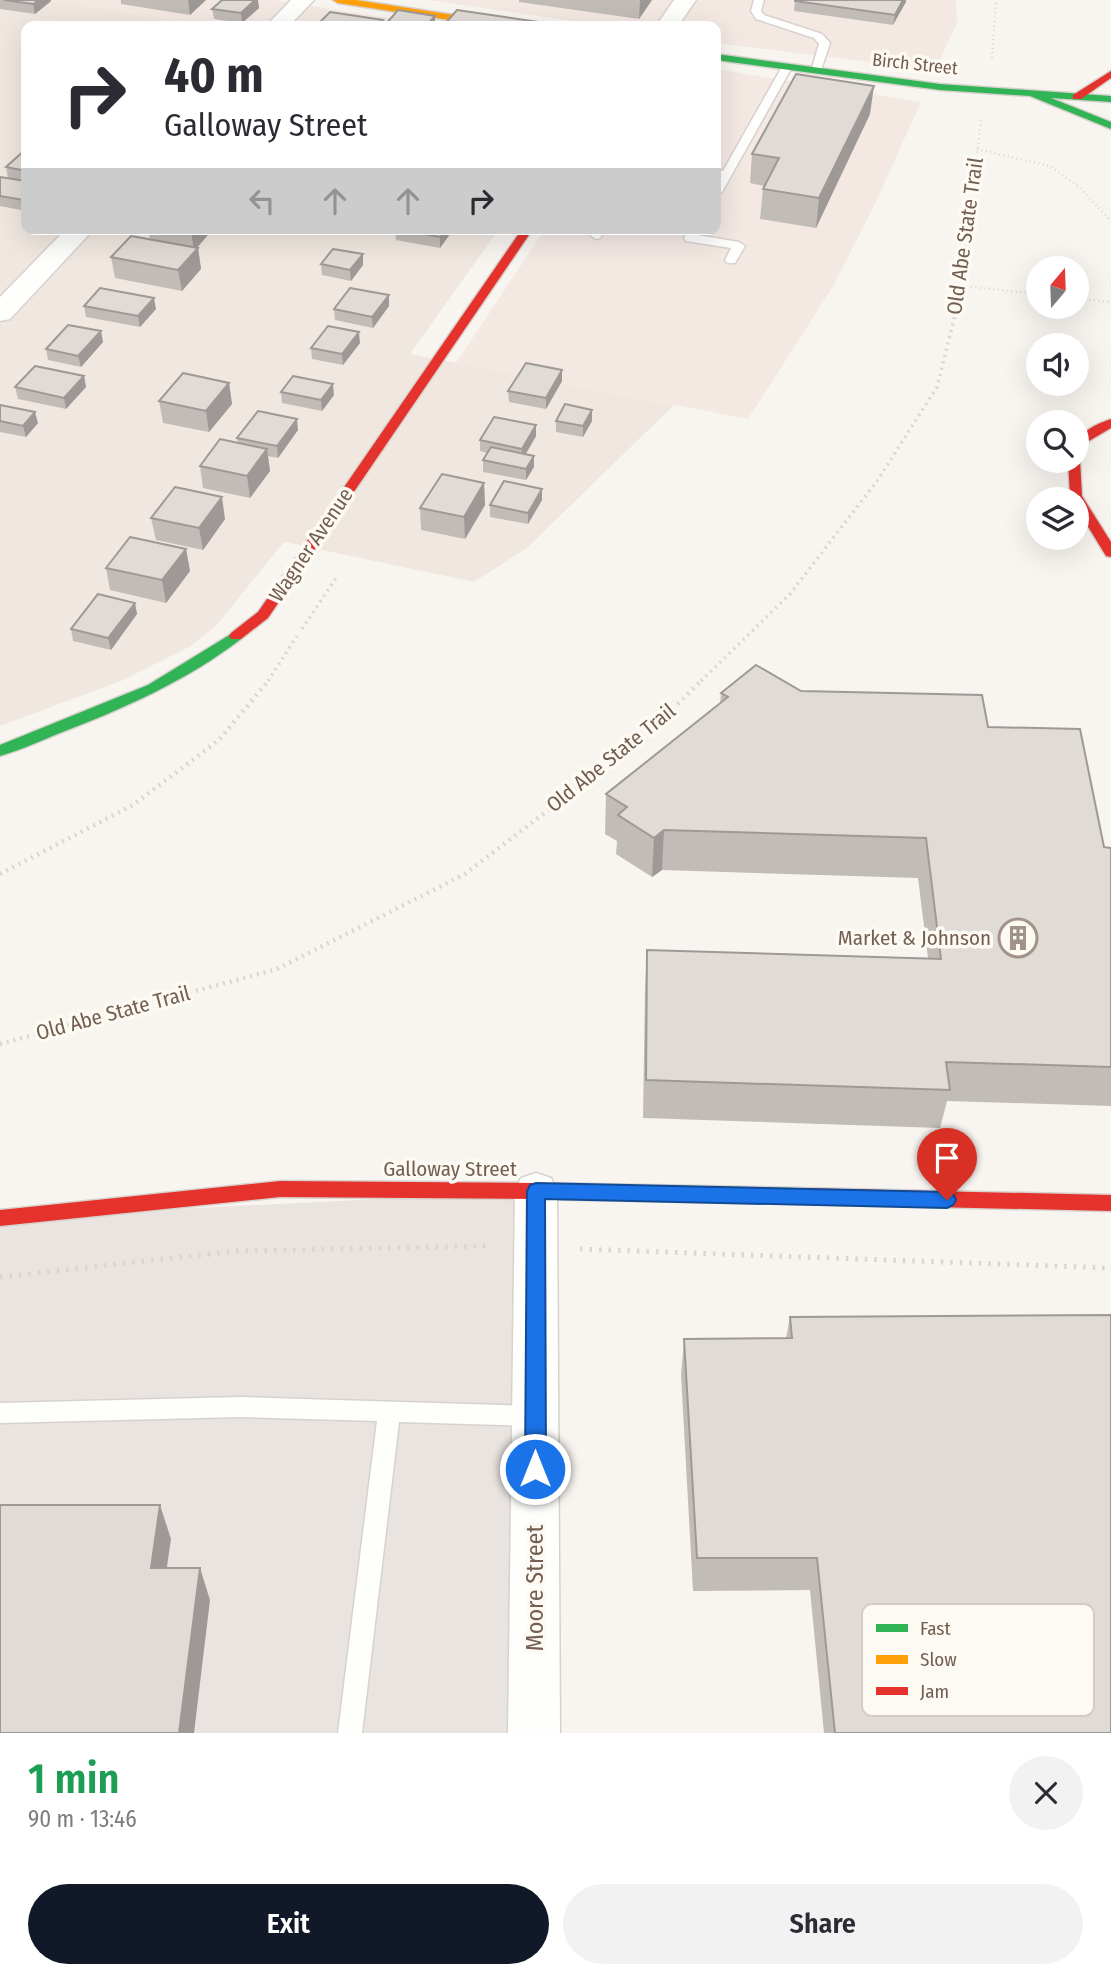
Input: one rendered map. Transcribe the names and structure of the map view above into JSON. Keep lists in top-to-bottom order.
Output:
{
  "streets": {
    "street": [
      "Birch Street",
      "Wagner Avenue",
      "Galloway Street",
      "Moore Street"
    ],
    "path": ["Old Abe State Trail"]
  },
  "crossings": [
    ["Galloway Street", "Moore Street"]
  ],
  "places": {
    "building": ["Market & Johnson"]
  },
  "legend": ["Fast", "Slow", "Jam"],
  "north": "top",
  "page": {
    "turn": ["40 m", "Galloway Street"],
    "heading": ["1 min", "90 m · 13:46"],
    "buttons": ["Exit", "Share"]
  }
}
